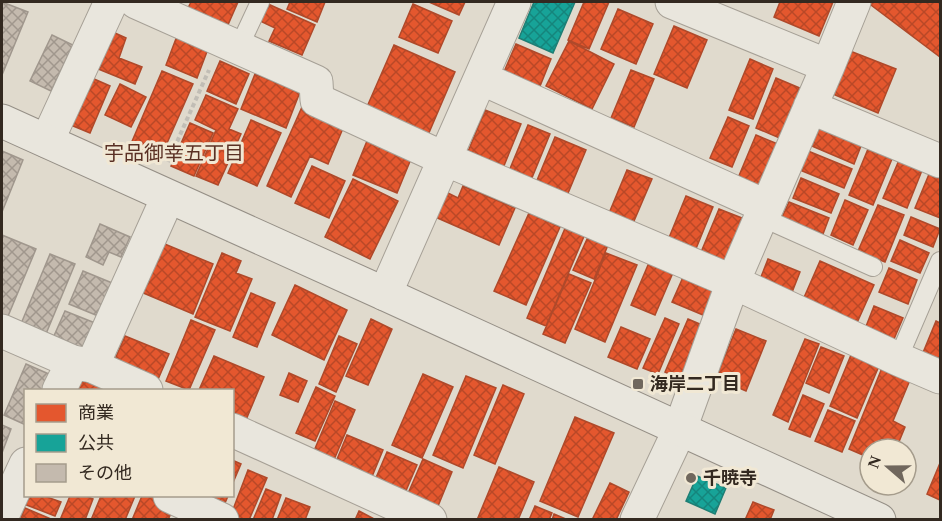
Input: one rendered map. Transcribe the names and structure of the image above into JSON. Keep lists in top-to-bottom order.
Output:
{
  "districts": ["宇品御幸五丁目"],
  "places": {
    "transit": ["海岸二丁目"],
    "other": ["千暁寺"]
  },
  "legend": ["商業", "公共", "その他"],
  "north": "left"
}
